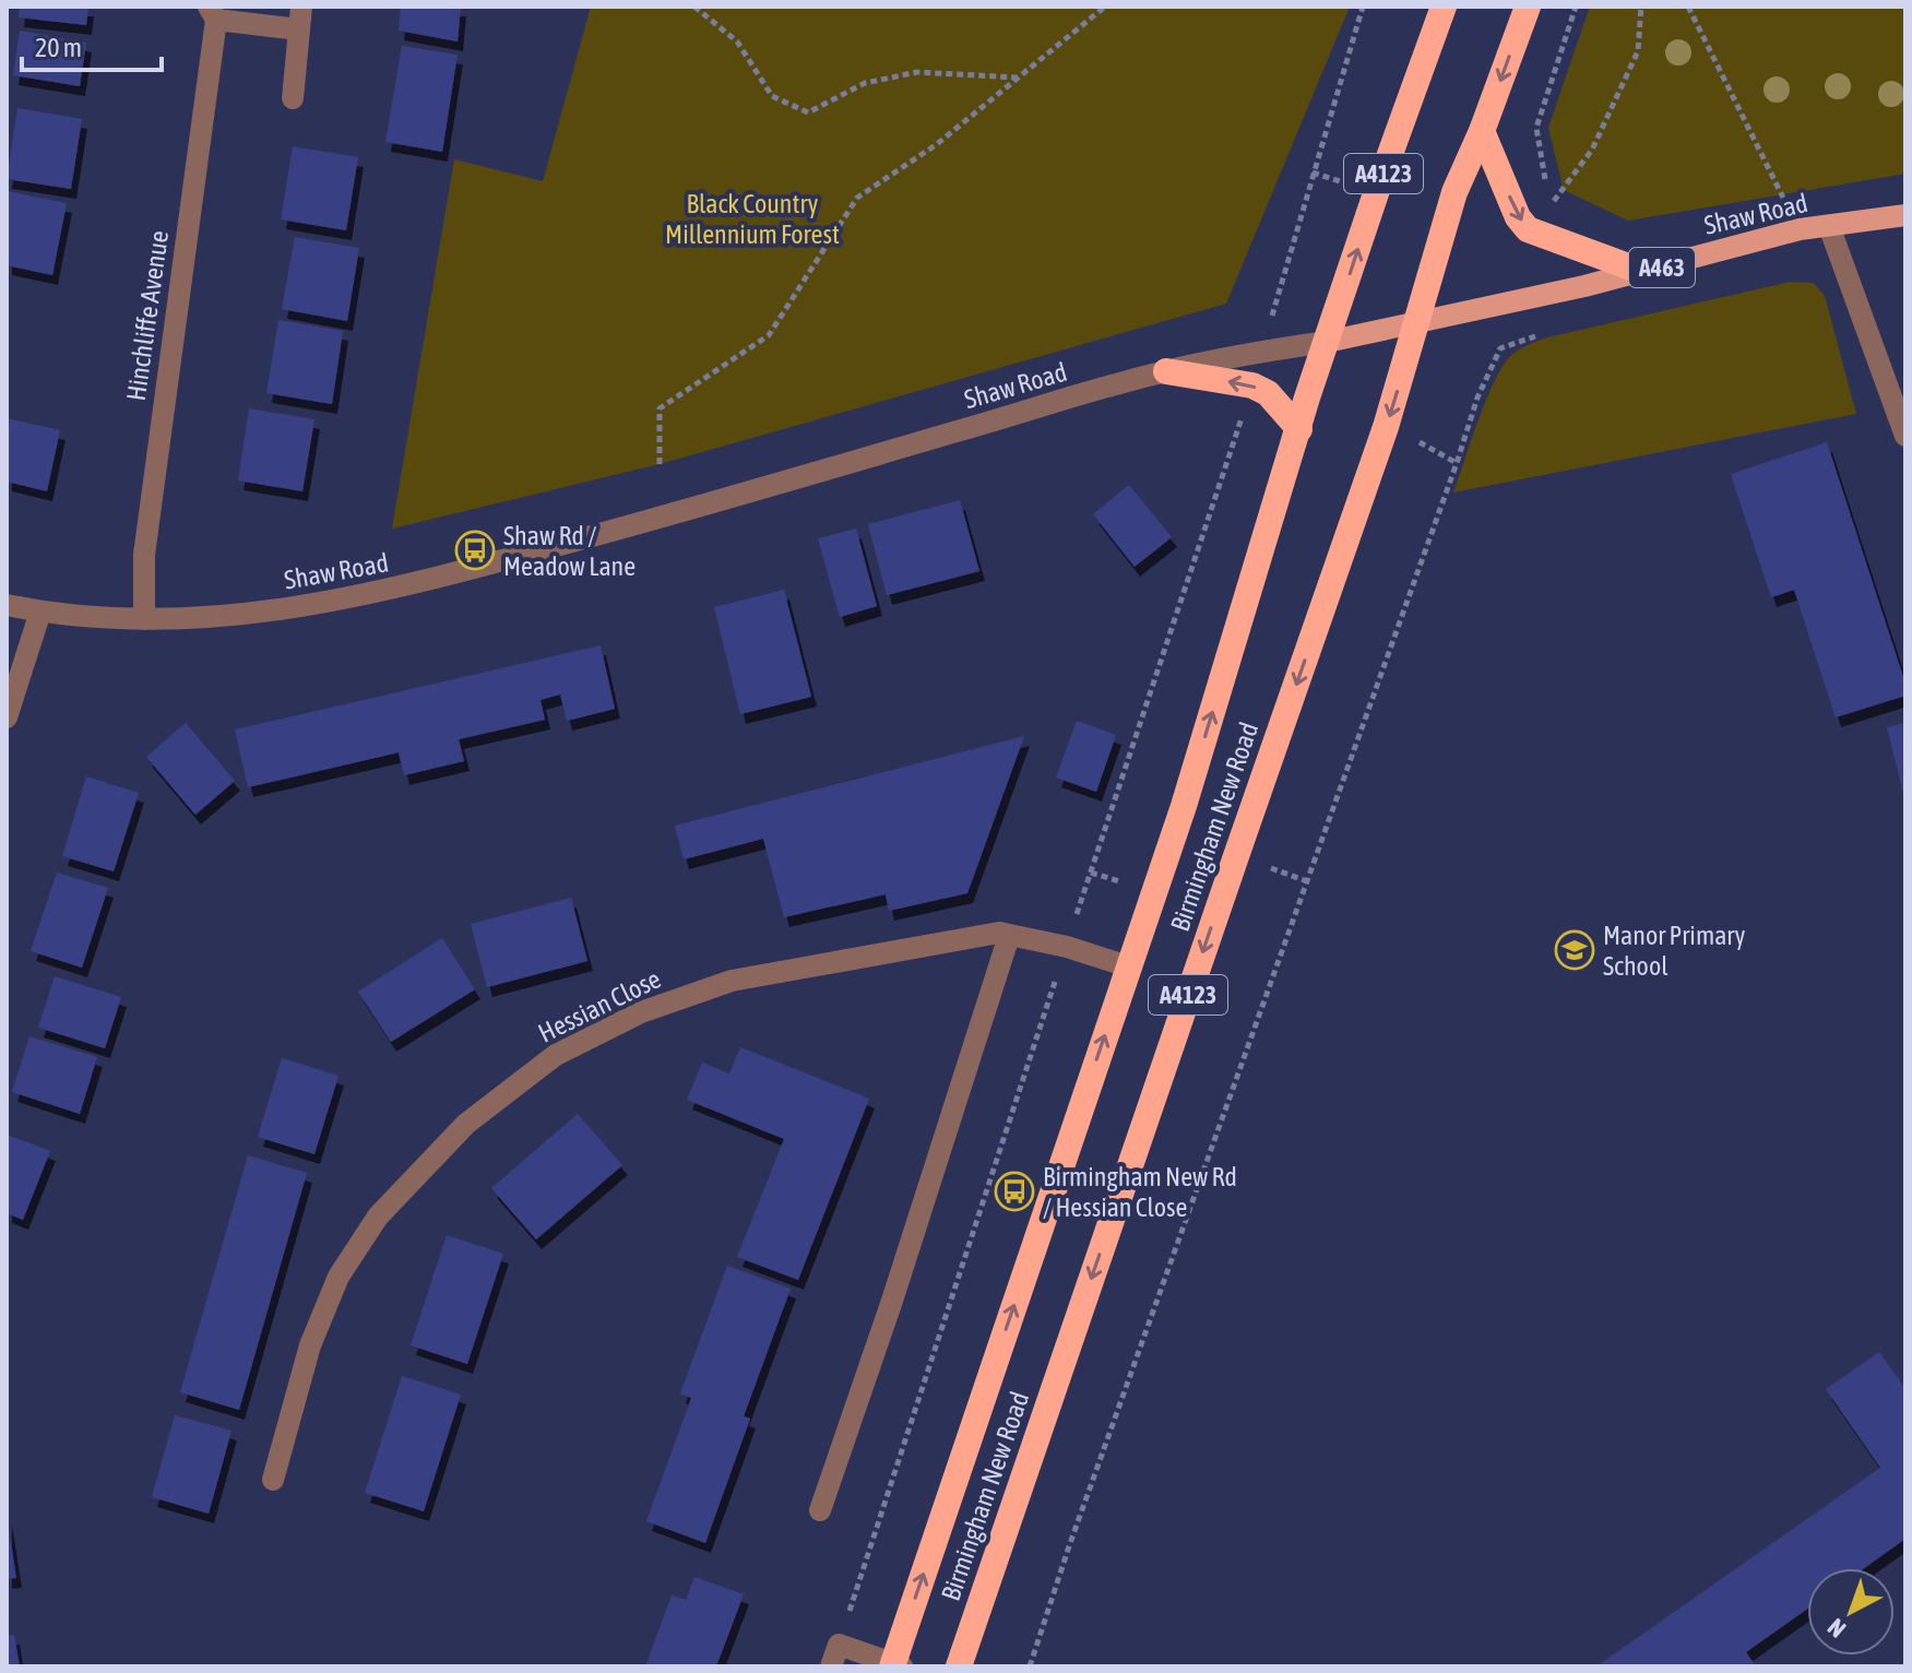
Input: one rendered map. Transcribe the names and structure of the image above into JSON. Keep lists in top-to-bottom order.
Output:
{
  "streets": {
    "highway": ["A4123", "Birmingham New Road"],
    "main road": ["Shaw Road", "A463"],
    "street": ["Hinchliffe Avenue", "Hessian Close"]
  },
  "crossings": [
    ["Shaw Road", "Hinchliffe Avenue"],
    ["Shaw Road", "Birmingham New Road"],
    ["Birmingham New Road", "Hessian Close"]
  ],
  "parks": ["Black Country Millennium Forest"],
  "places": {
    "bus stop": ["Shaw Rd / Meadow Lane", "Birmingham New Rd / Hessian Close"],
    "school or university": ["Manor Primary School"]
  },
  "scale_bar": "20 m",
  "north": "bottom left"
}
